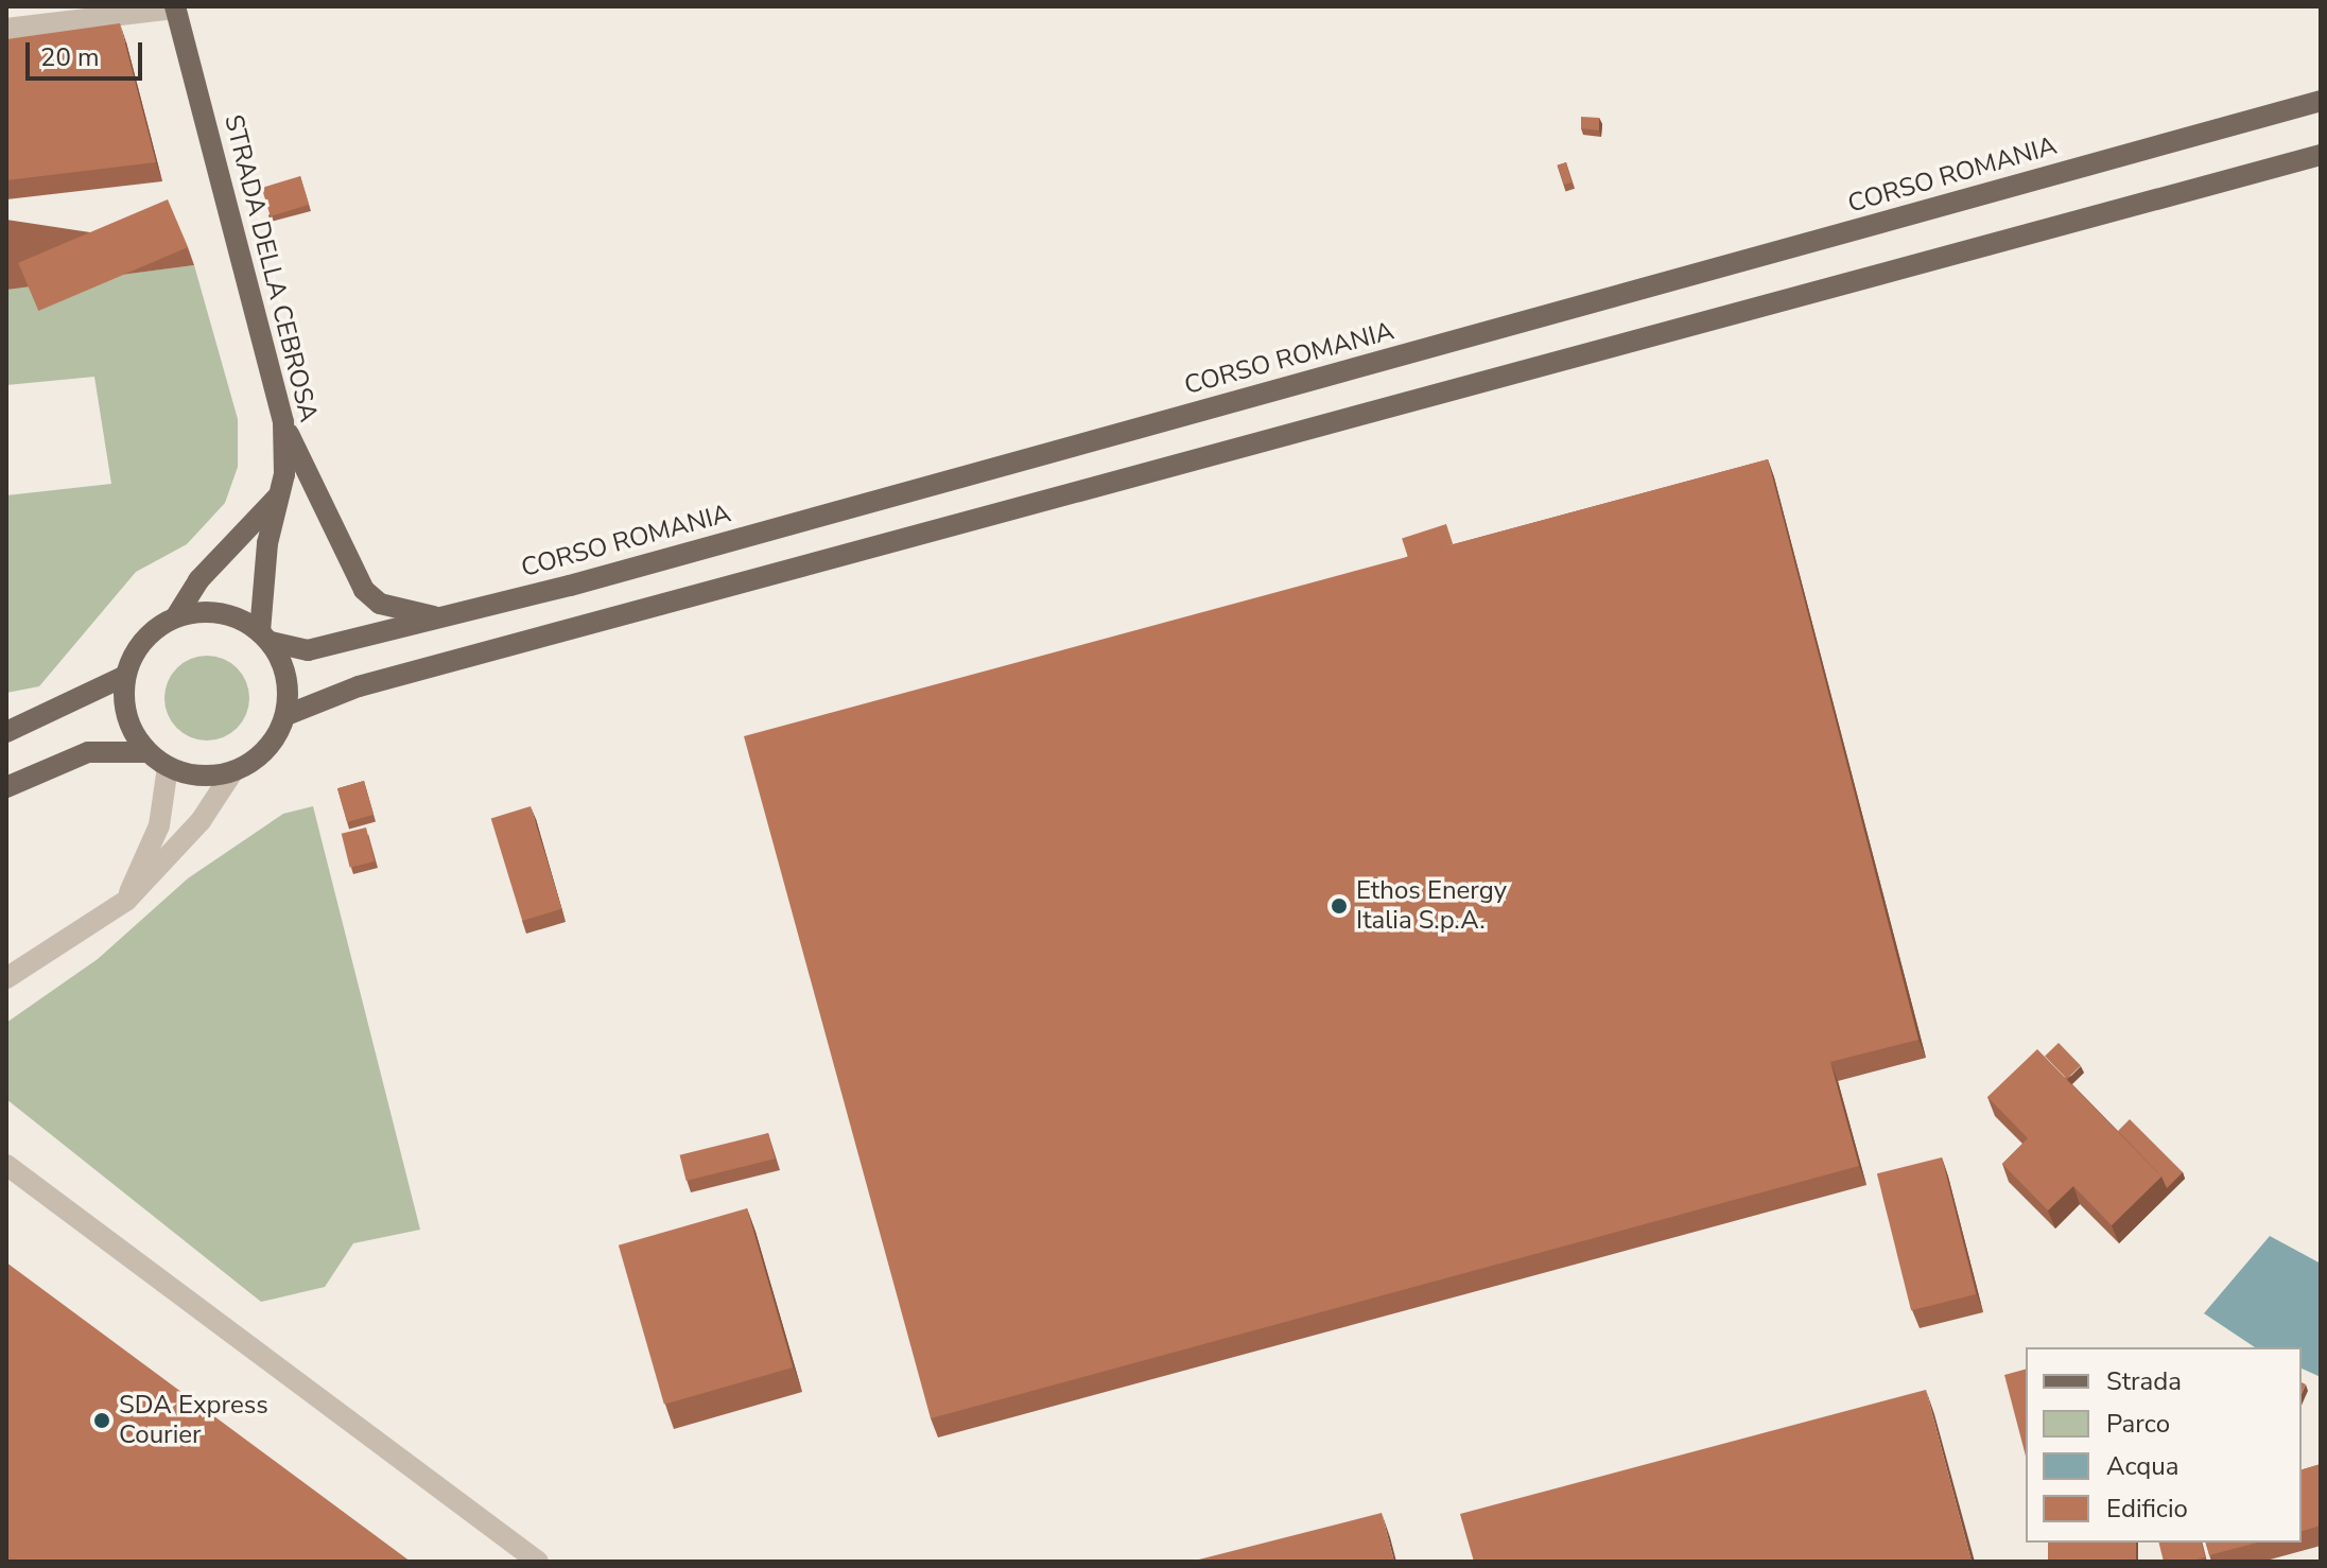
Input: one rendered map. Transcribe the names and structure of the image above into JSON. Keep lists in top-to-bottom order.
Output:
{
  "streets": {
    "main road": ["CORSO ROMANIA", "STRADA DELLA CEBROSA"]
  },
  "crossings": [
    ["CORSO ROMANIA", "STRADA DELLA CEBROSA"]
  ],
  "places": ["Ethos Energy Italia S.p.A.", "SDA Express Courier"],
  "legend": [
    "Strada",
    "Parco",
    "Acqua",
    "Edificio"
  ],
  "scale_bar": "20 m"
}
